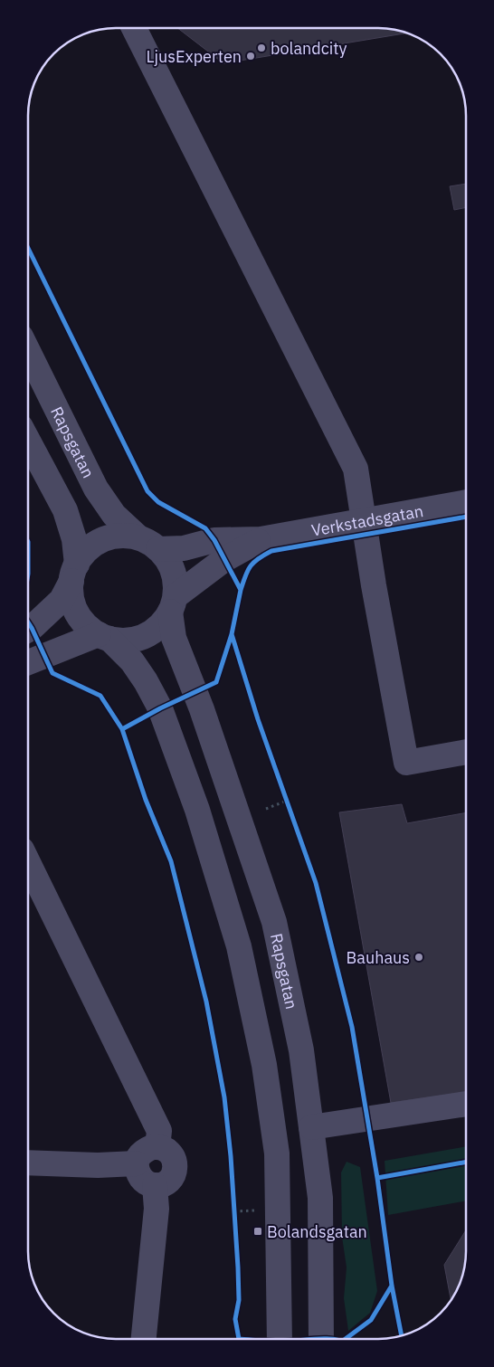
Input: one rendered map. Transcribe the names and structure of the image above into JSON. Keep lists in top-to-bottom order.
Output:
{
  "streets": {
    "street": ["Rapsgatan", "Verkstadsgatan"]
  },
  "crossings": [
    ["Rapsgatan", "Verkstadsgatan"]
  ],
  "places": {
    "other": ["bolandcity", "LjusExperten", "Bauhaus"],
    "transit": ["Bolandsgatan"]
  }
}
